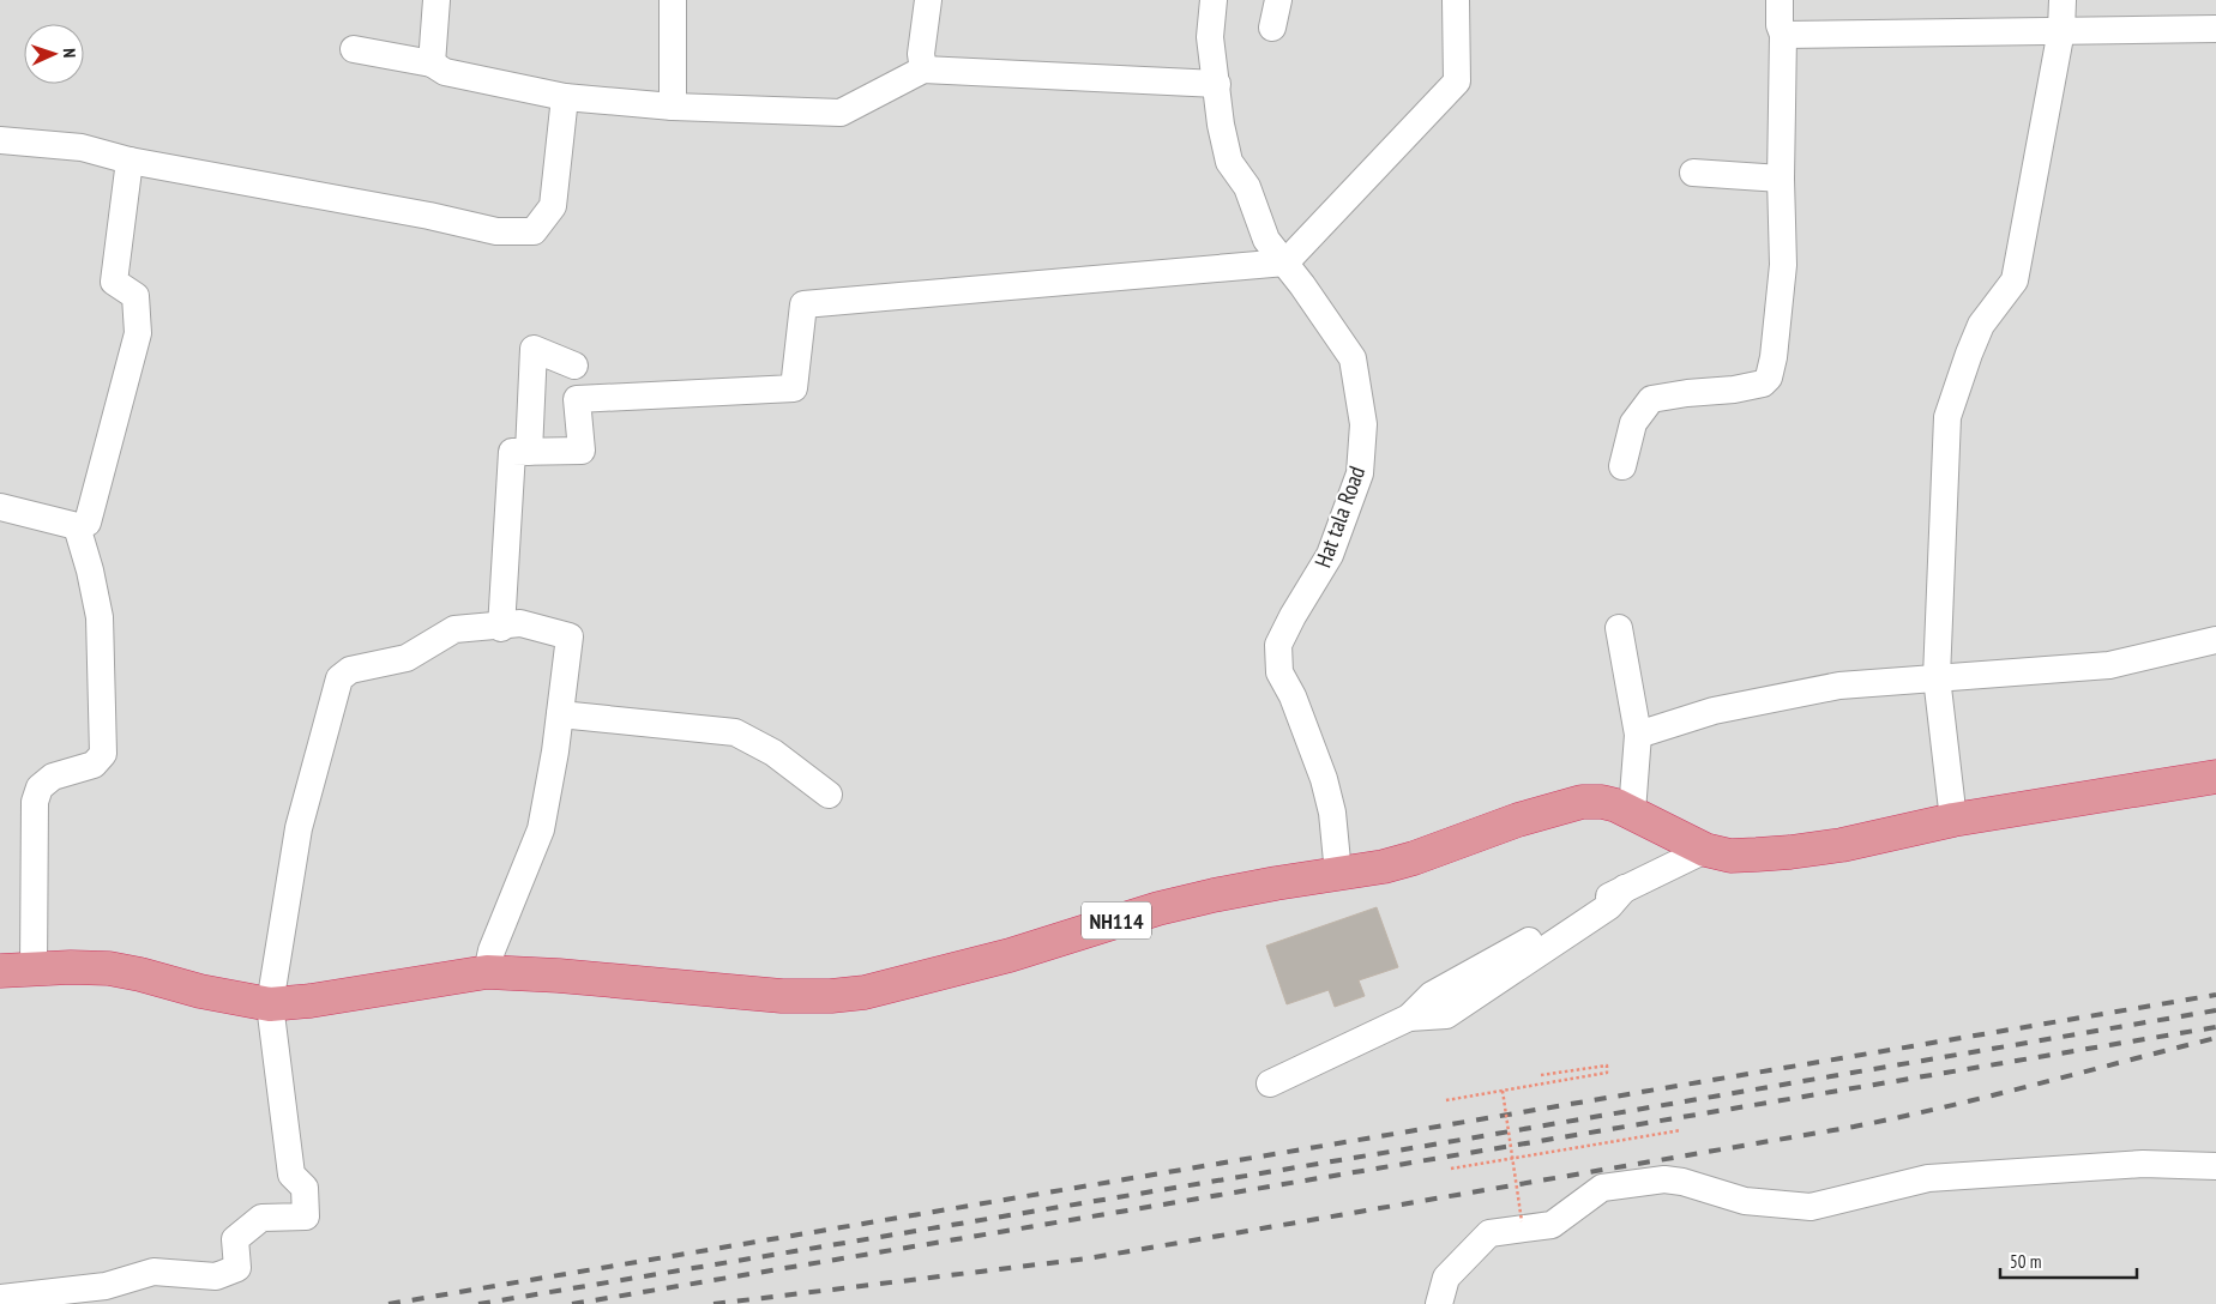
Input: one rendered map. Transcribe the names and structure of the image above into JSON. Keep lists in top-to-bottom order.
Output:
{
  "streets": {
    "highway": ["NH114"],
    "street": ["Hat tala Road"]
  },
  "crossings": [
    ["Hat tala Road", "NH114"]
  ],
  "scale_bar": "50 m",
  "north": "right"
}
